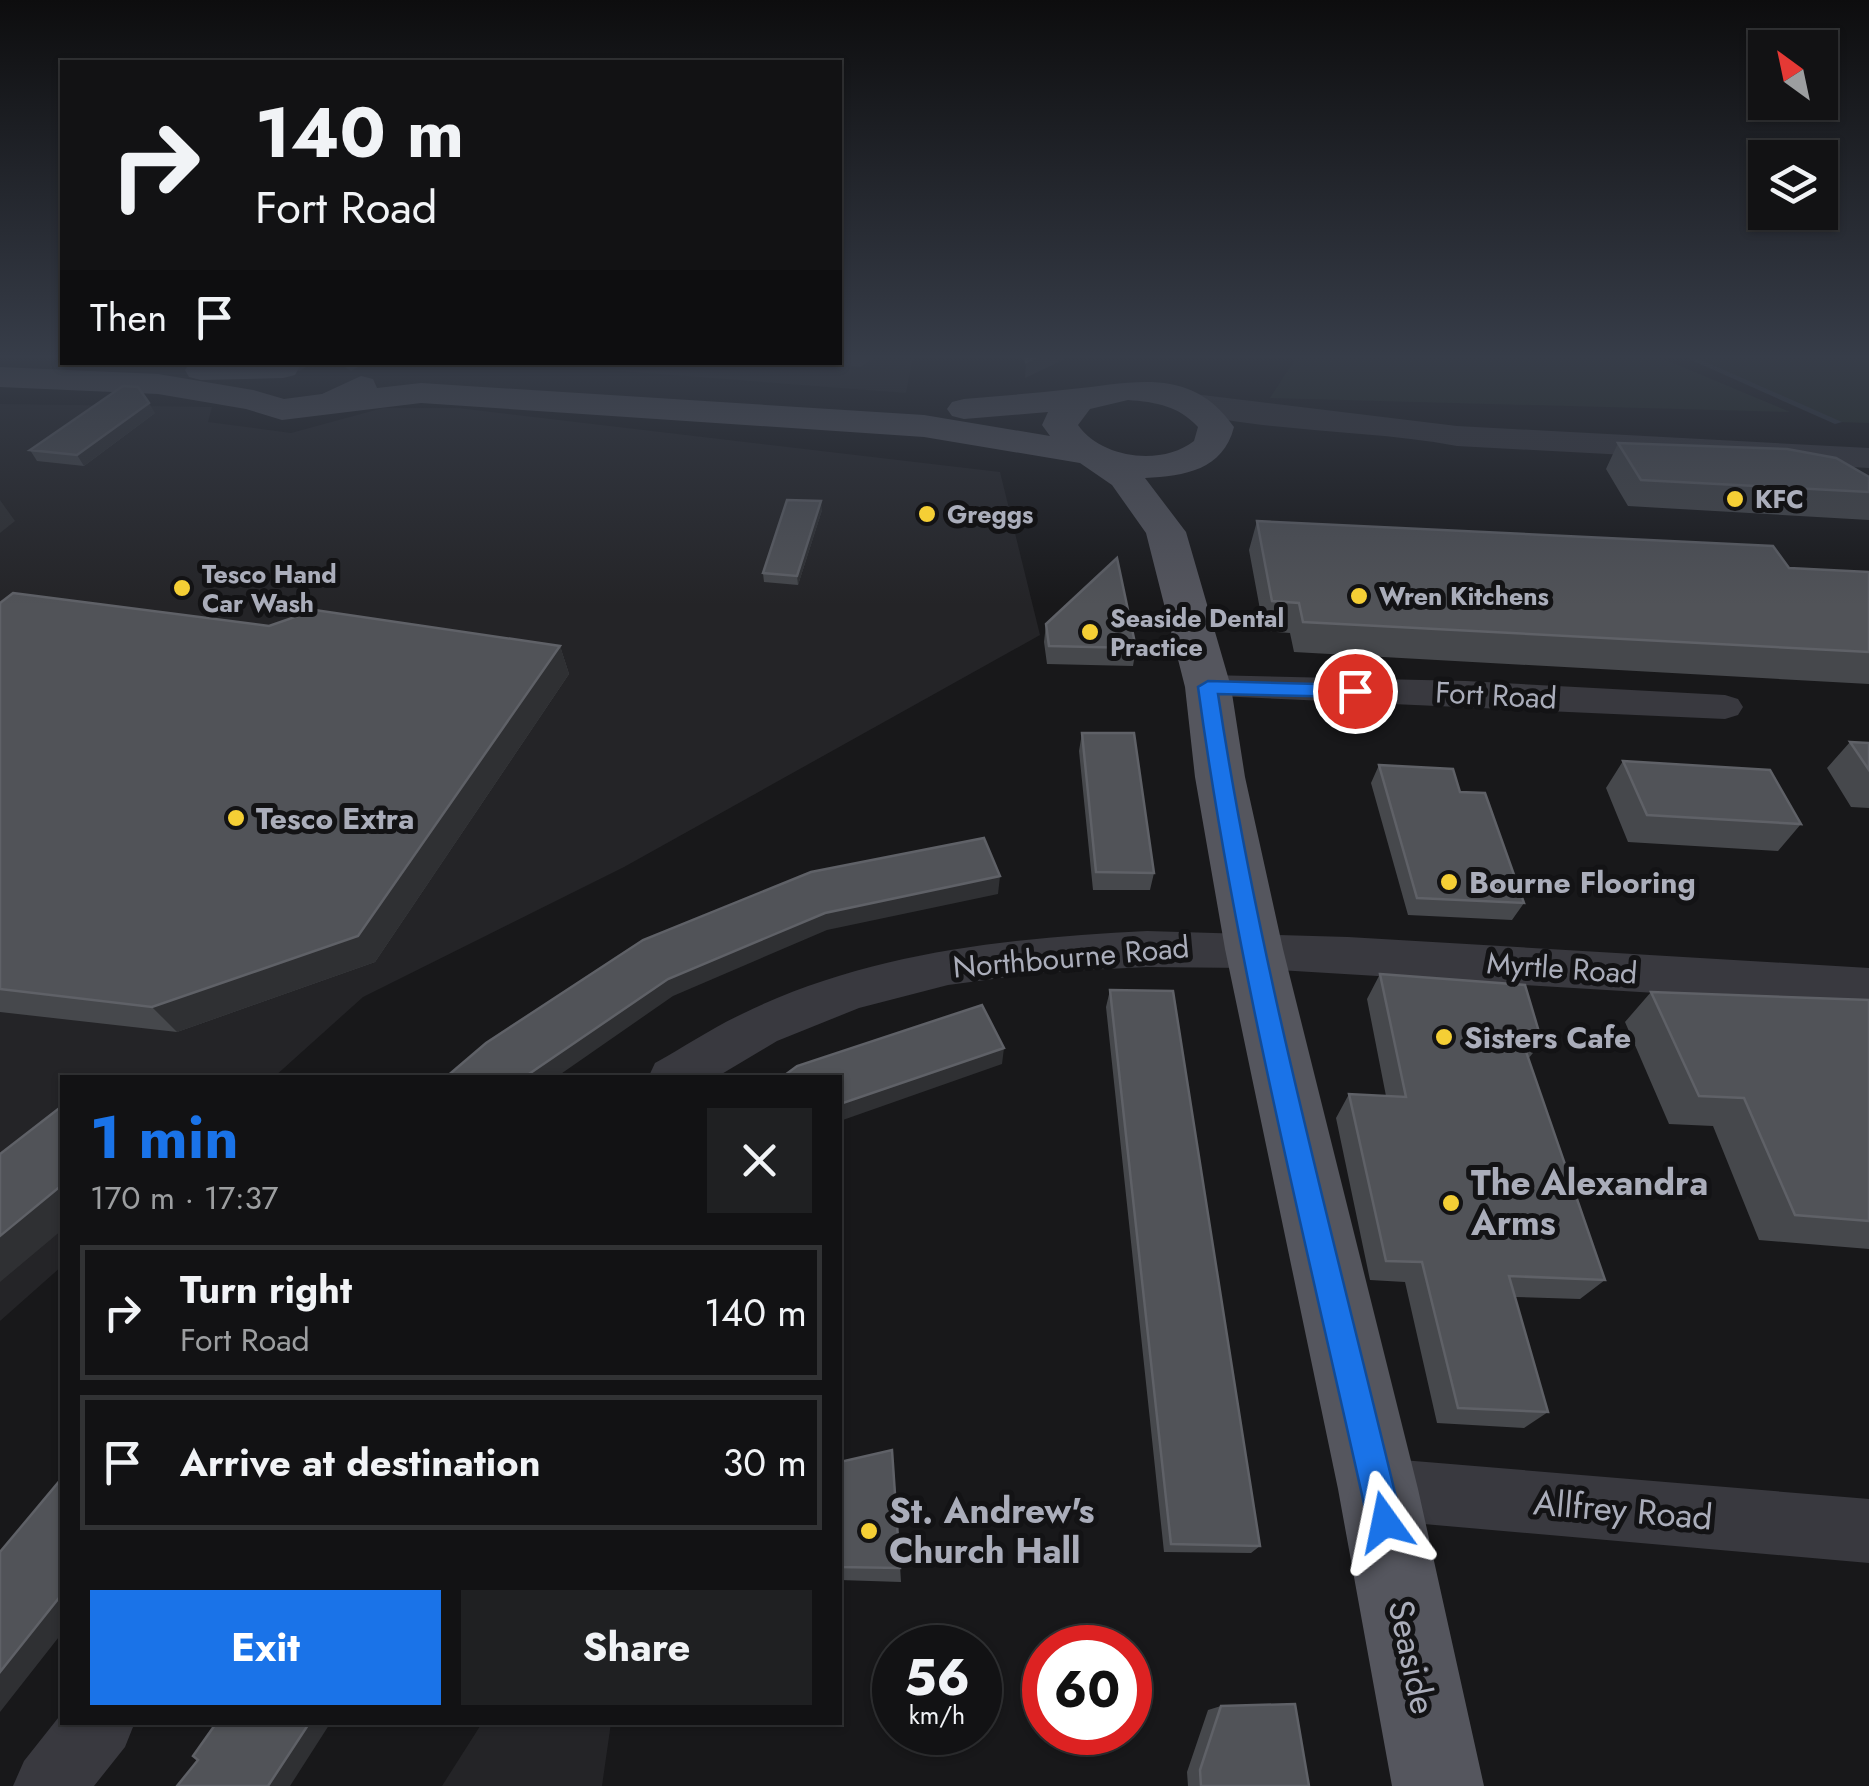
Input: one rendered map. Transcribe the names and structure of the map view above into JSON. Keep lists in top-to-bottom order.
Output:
{
  "streets": {
    "main road": ["Seaside"],
    "street": [
      "Fort Road",
      "Northbourne Road",
      "Myrtle Road",
      "Allfrey Road"
    ]
  },
  "crossings": [
    ["Fort Road", "Seaside"],
    ["Northbourne Road", "Myrtle Road"],
    ["Northbourne Road", "Seaside"],
    ["Myrtle Road", "Seaside"],
    ["Allfrey Road", "Seaside"]
  ],
  "places": [
    "KFC",
    "Greggs",
    "Tesco Hand Car Wash",
    "Wren Kitchens",
    "Seaside Dental Practice",
    "Tesco Extra",
    "Bourne Flooring",
    "Sisters Cafe",
    "The Alexandra Arms",
    "St. Andrew's Church Hall"
  ],
  "north": "top left",
  "page": {
    "turn": ["140 m", "Fort Road"],
    "then": "Then",
    "heading": ["1 min", "170 m · 17:37"],
    "list": [
      {
        "name": "Turn right",
        "note": "Fort Road",
        "value": "140 m"
      },
      {
        "name": "Arrive at destination",
        "value": "30 m"
      }
    ],
    "buttons": ["Exit", "Share"],
    "speed": "56 km/h",
    "limit": "60"
  }
}
